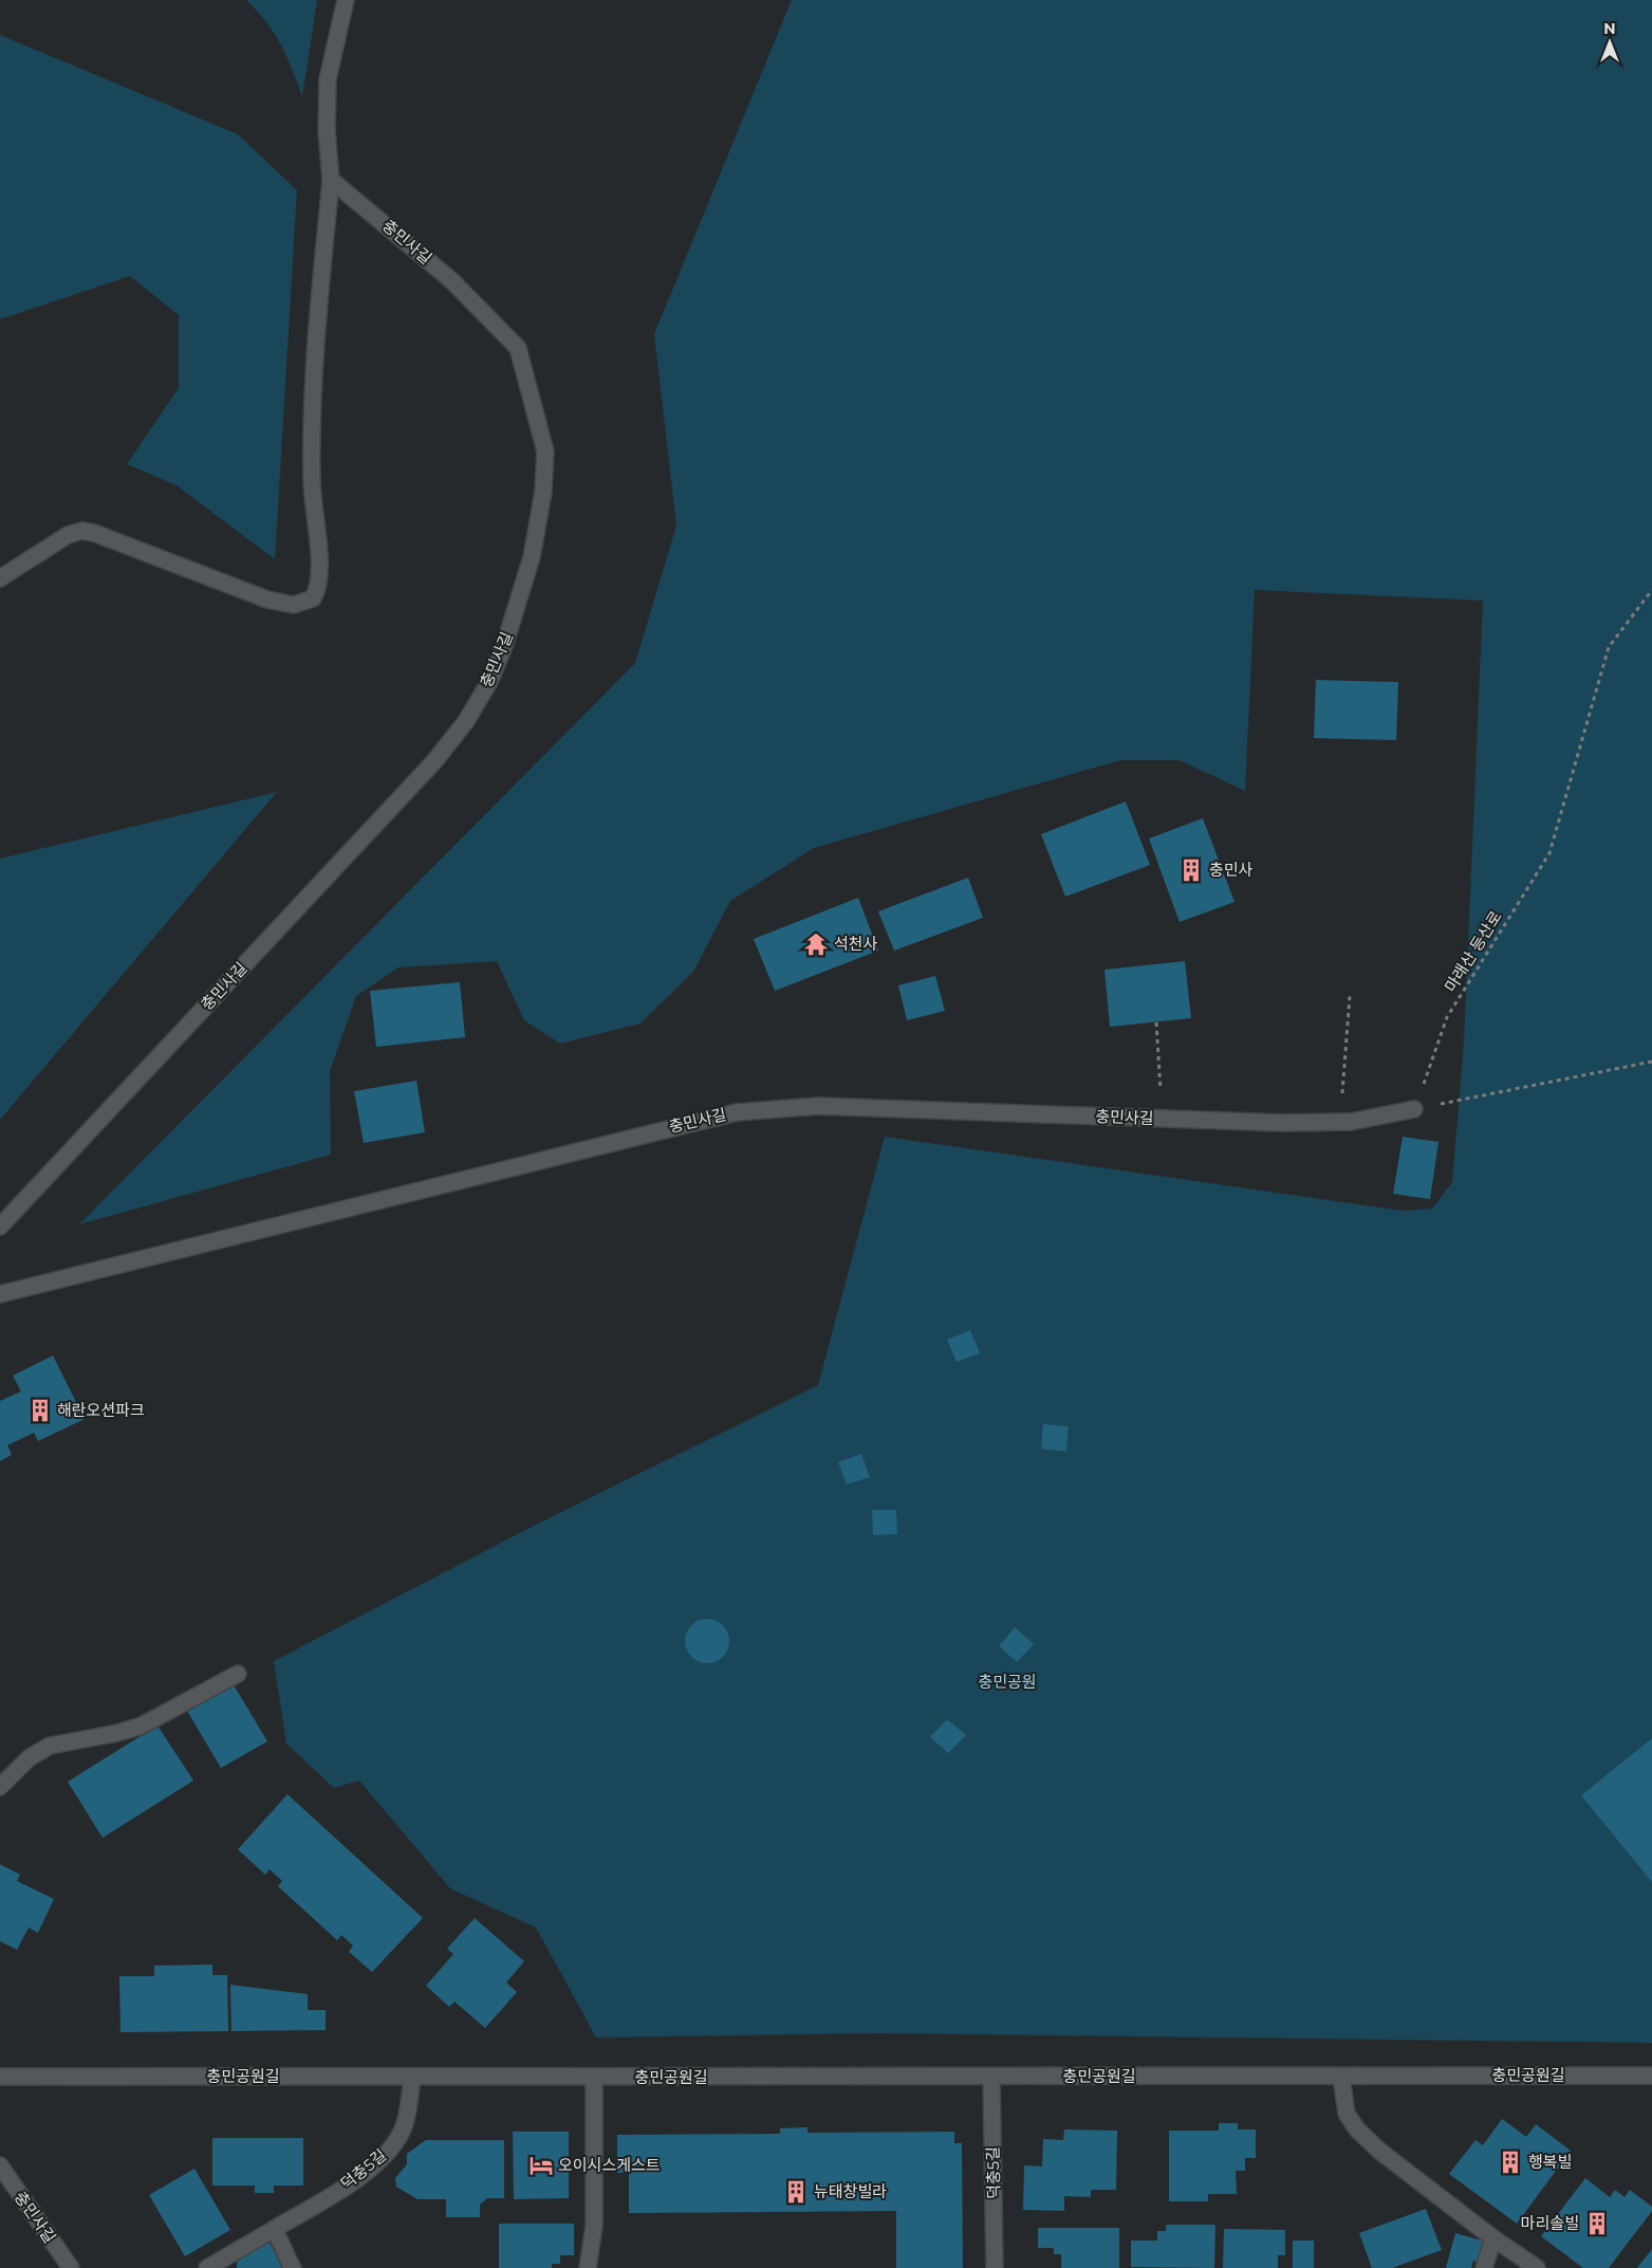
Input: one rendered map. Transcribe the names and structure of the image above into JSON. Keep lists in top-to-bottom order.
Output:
{
  "streets": {
    "street": ["충민사길", "충민공원길", "덕충5길"],
    "path": ["마래산 등산로"]
  },
  "crossings": [
    ["충민사길", "마래산 등산로"],
    ["충민공원길", "덕충5길"]
  ],
  "parks": ["충민공원"],
  "places": {
    "building": [
      "충민사",
      "해란오션파크",
      "행복빌",
      "뉴태창빌라",
      "마리솔빌"
    ],
    "temple": ["석천사"],
    "hotel": ["오이시스게스트"]
  },
  "north": "top"
}
